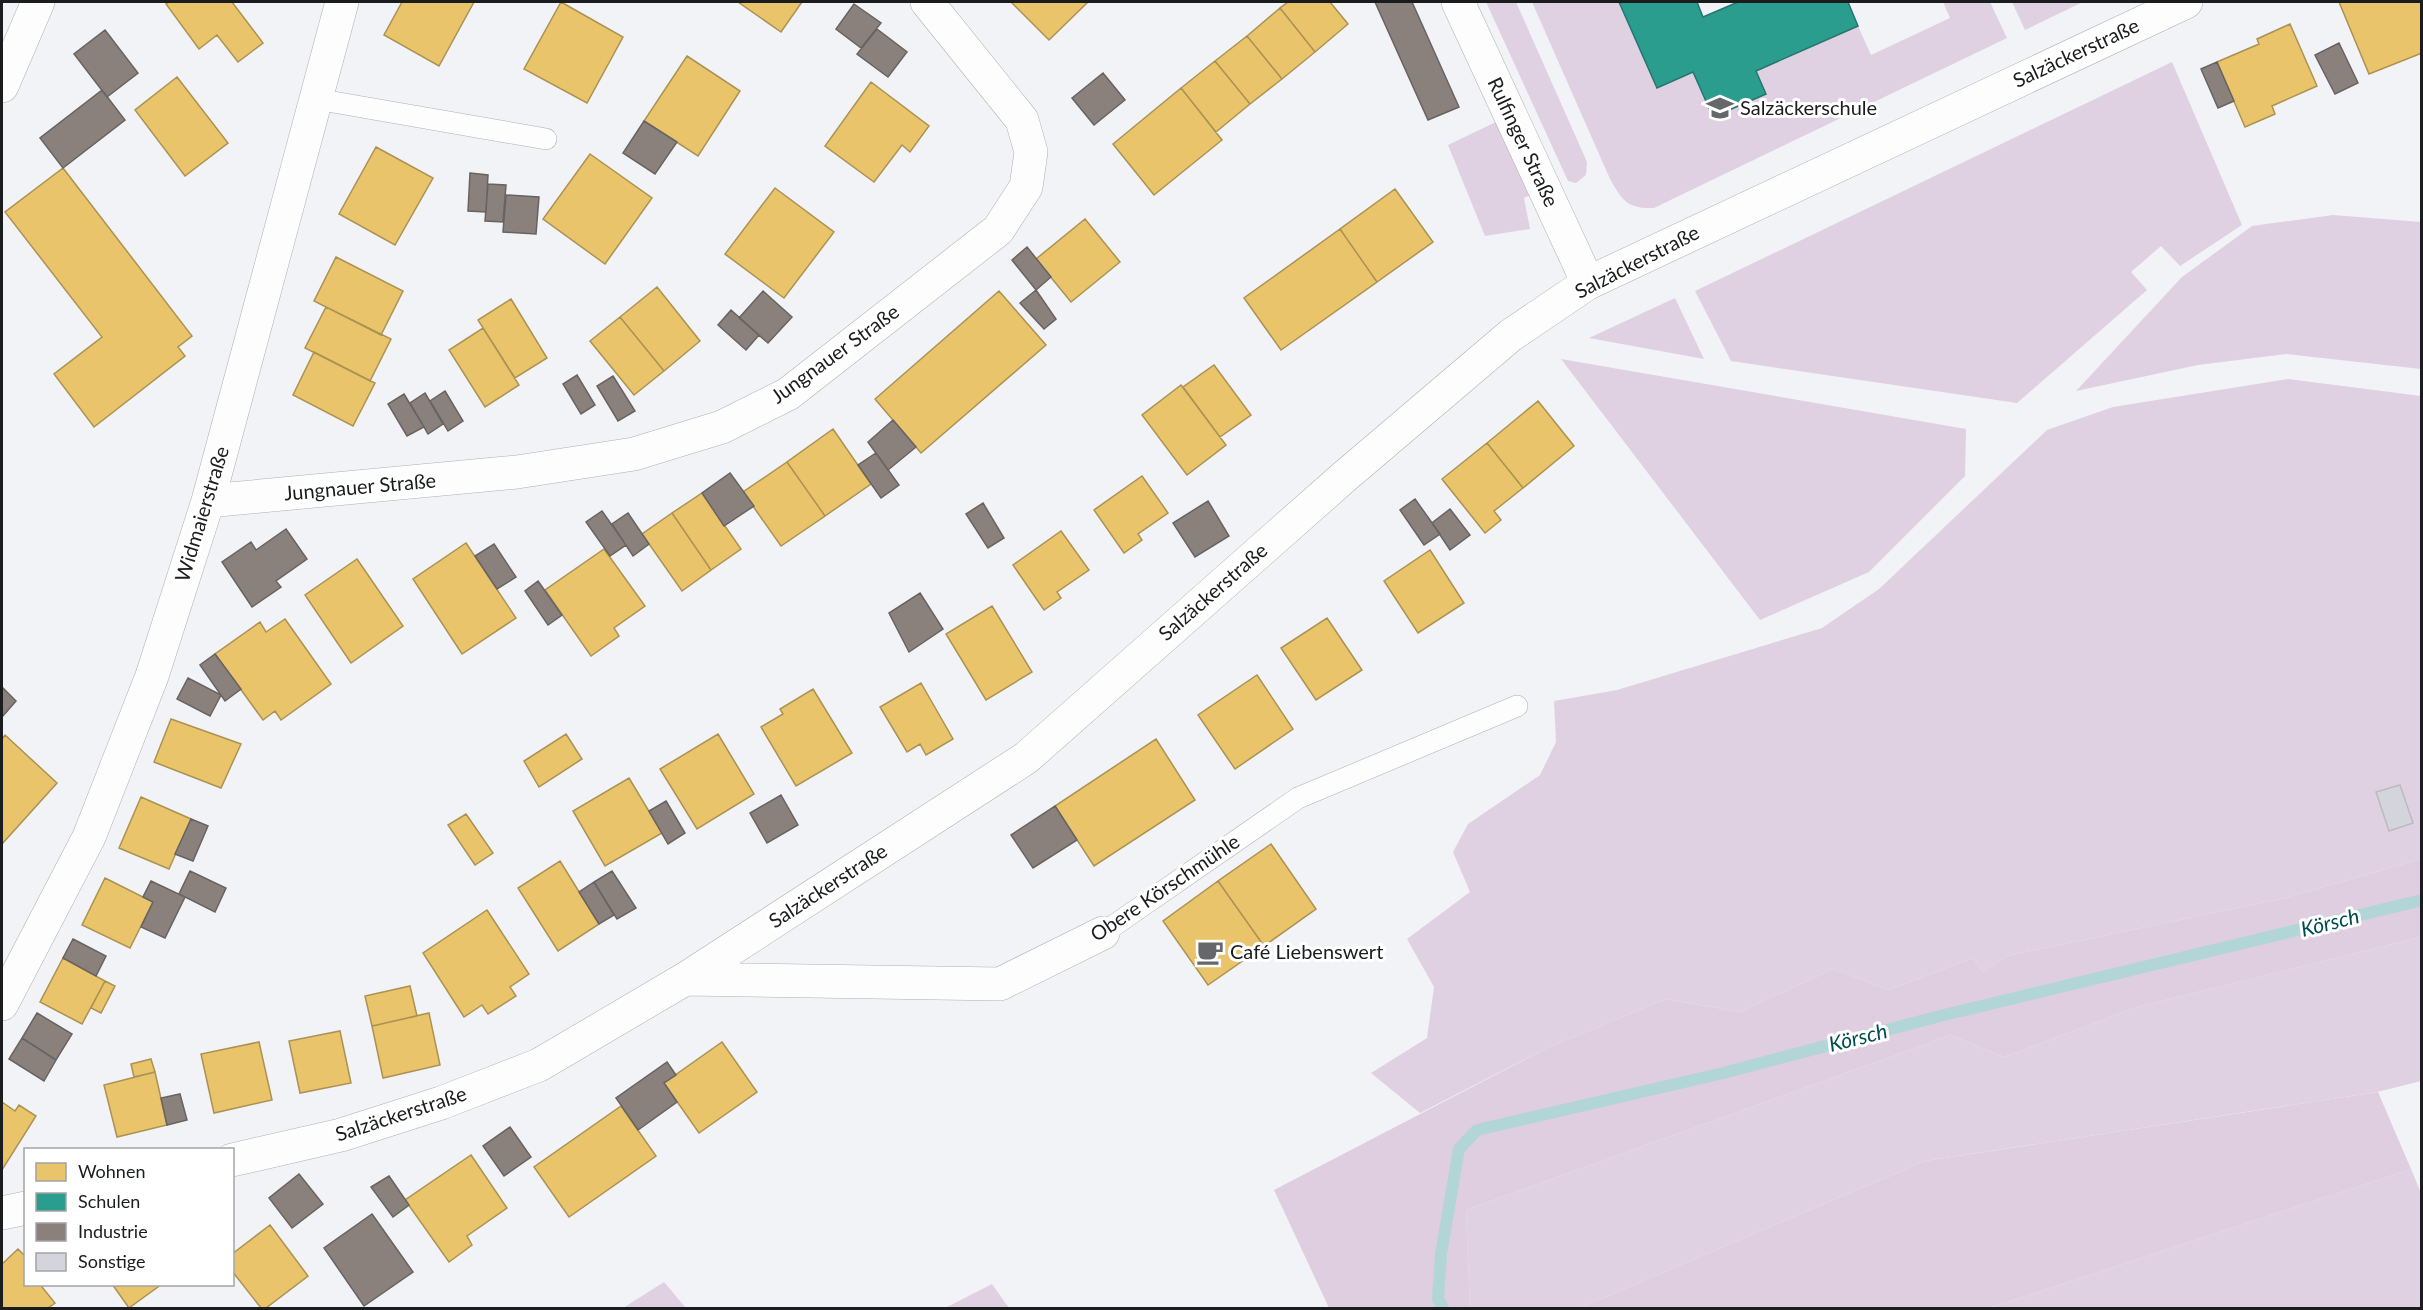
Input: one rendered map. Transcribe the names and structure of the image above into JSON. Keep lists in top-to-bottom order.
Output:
{
  "streets": {
    "street": [
      "Salzäckerstraße",
      "Rulfinger Straße",
      "Jungnauer Straße",
      "Widmaierstraße",
      "Obere Körschmühle"
    ]
  },
  "crossings": [
    ["Salzäckerstraße", "Rulfinger Straße"],
    ["Salzäckerstraße", "Obere Körschmühle"],
    ["Jungnauer Straße", "Widmaierstraße"]
  ],
  "water": ["Körsch"],
  "places": {
    "school or university": ["Salzäckerschule"],
    "cafe": ["Café Liebenswert"]
  },
  "legend": [
    "Wohnen",
    "Schulen",
    "Industrie",
    "Sonstige"
  ]
}
